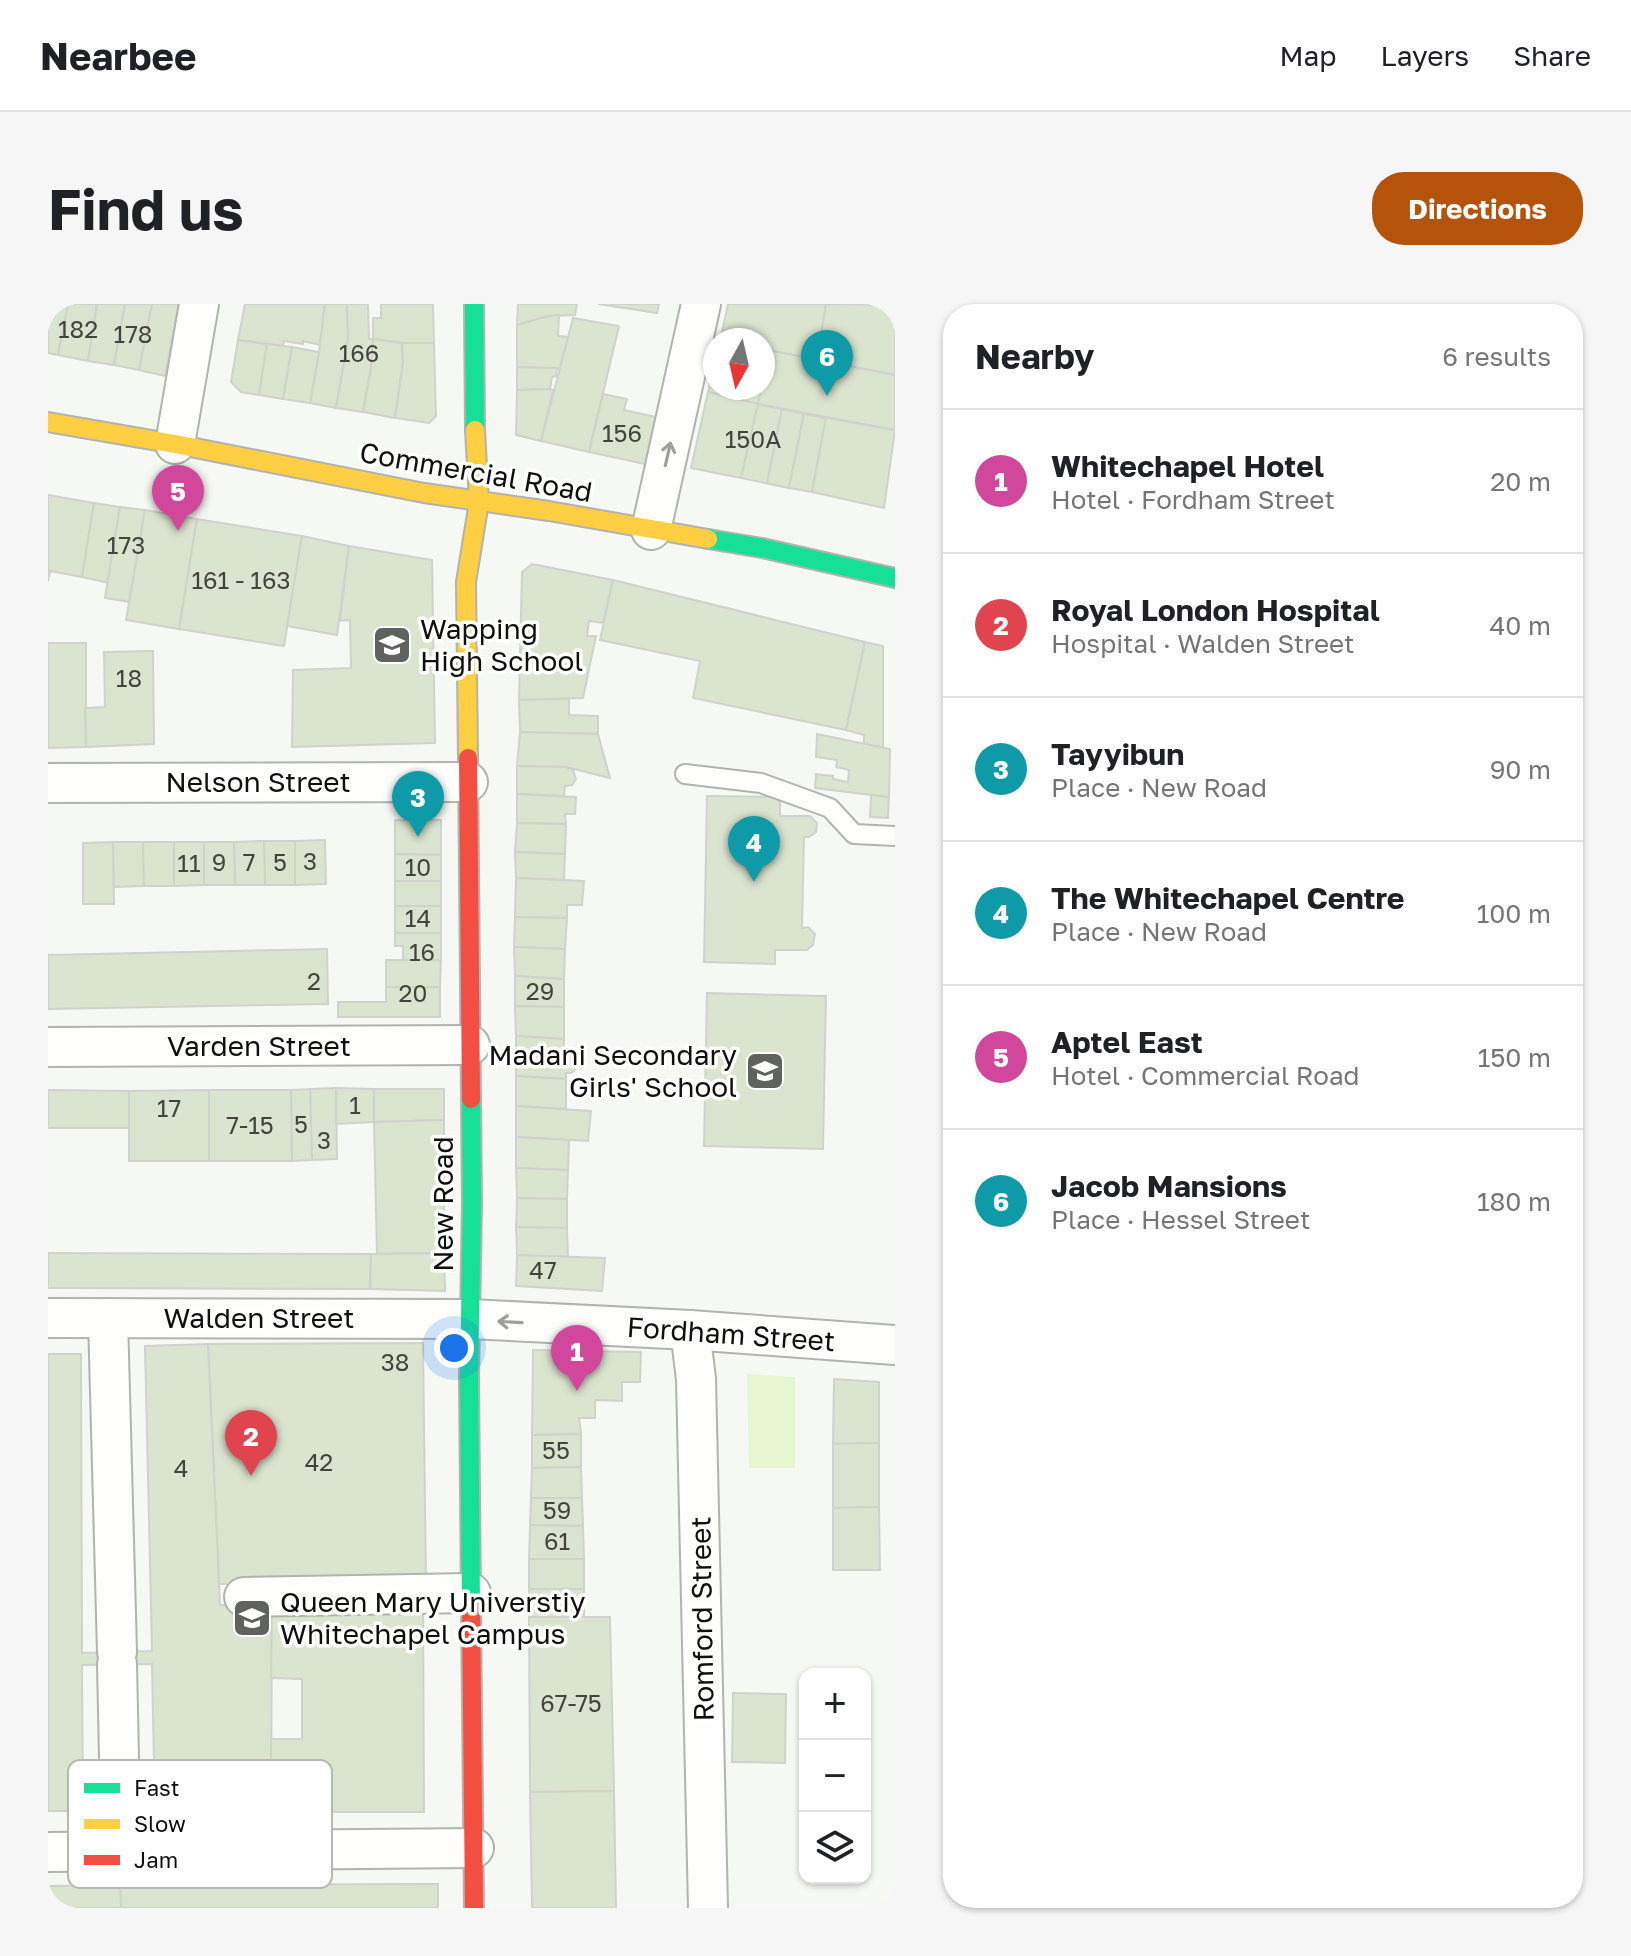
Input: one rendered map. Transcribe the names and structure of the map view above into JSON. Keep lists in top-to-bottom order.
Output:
{
  "streets": {
    "main road": ["Commercial Road", "New Road"],
    "street": [
      "Nelson Street",
      "Varden Street",
      "Walden Street",
      "Fordham Street",
      "Romford Street"
    ]
  },
  "crossings": [
    ["Commercial Road", "New Road"],
    ["Nelson Street", "New Road"],
    ["Varden Street", "New Road"],
    ["New Road", "Walden Street"],
    ["New Road", "Fordham Street"],
    ["Walden Street", "Fordham Street"],
    ["Fordham Street", "Romford Street"]
  ],
  "one_way": ["Fordham Street"],
  "places": {
    "school or university": ["Wapping High School", "Madani Secondary Girls' School", "Queen Mary Universtiy Whitechapel Campus"]
  },
  "house_numbers": [
    "182",
    "178",
    "166",
    "156",
    "150A",
    "173",
    "161 - 163",
    "18",
    "3",
    "9",
    "7",
    "5",
    "11",
    "10",
    "14",
    "16",
    "2",
    "29",
    "20",
    "1",
    "17",
    "5",
    "7-15",
    "3",
    "47",
    "38",
    "55",
    "42",
    "4",
    "59",
    "61",
    "67-75"
  ],
  "legend": ["Fast", "Slow", "Jam"],
  "north": "bottom",
  "page": {
    "header": "Nearbee",
    "nav": ["Map", "Layers", "Share"],
    "buttons": "Directions",
    "title": "Find us",
    "heading": ["Nearby", "6 results"],
    "pins": [
      "6",
      "5",
      "3",
      "4",
      "1",
      "2"
    ],
    "list": [
      {
        "mark": "1",
        "name": "Whitechapel Hotel",
        "note": "Hotel · Fordham Street",
        "value": "20 m"
      },
      {
        "mark": "2",
        "name": "Royal London Hospital",
        "note": "Hospital · Walden Street",
        "value": "40 m"
      },
      {
        "mark": "3",
        "name": "Tayyibun",
        "note": "Place · New Road",
        "value": "90 m"
      },
      {
        "mark": "4",
        "name": "The Whitechapel Centre",
        "note": "Place · New Road",
        "value": "100 m"
      },
      {
        "mark": "5",
        "name": "Aptel East",
        "note": "Hotel · Commercial Road",
        "value": "150 m"
      },
      {
        "mark": "6",
        "name": "Jacob Mansions",
        "note": "Place · Hessel Street",
        "value": "180 m"
      }
    ],
    "map_buttons": ["+", "−"]
  }
}
